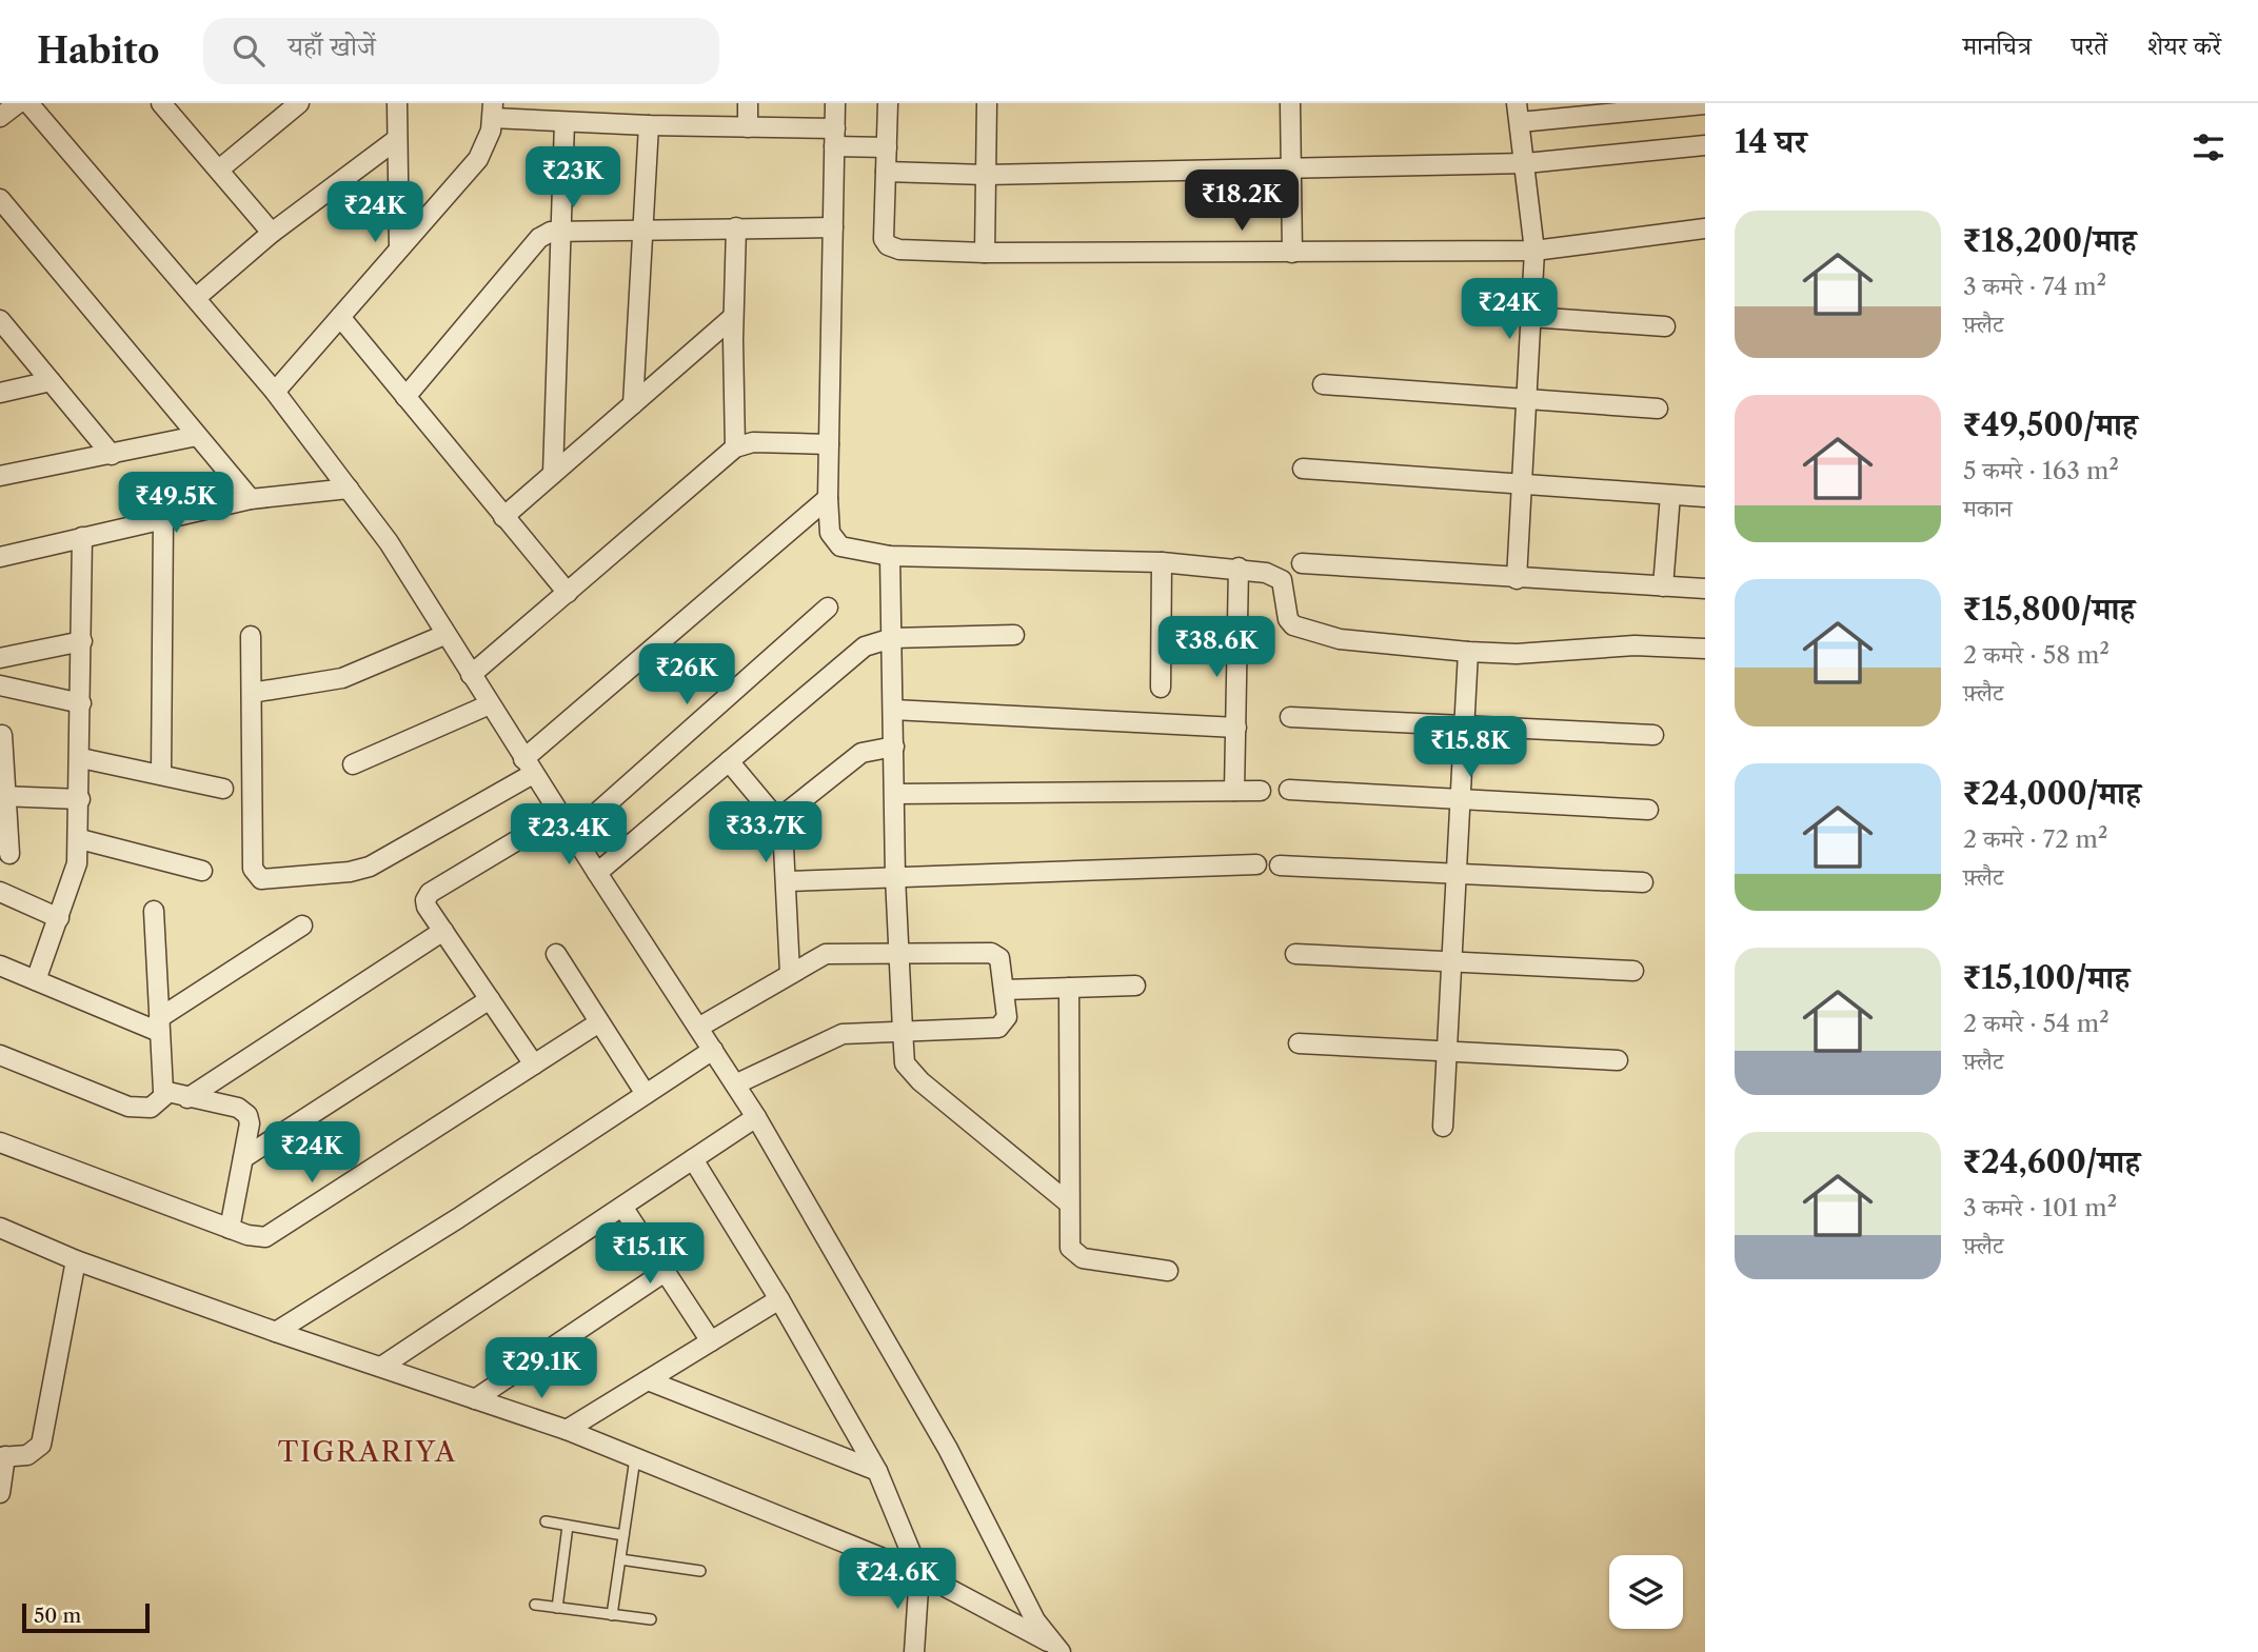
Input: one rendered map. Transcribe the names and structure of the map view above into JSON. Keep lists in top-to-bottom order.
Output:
{
  "districts": ["TIGRARIYA"],
  "scale_bar": "50 m",
  "page": {
    "header": "Habito",
    "search": "यहाँ खोजें",
    "nav": ["मानचित्र", "परतें", "शेयर करें"],
    "heading": "14 घर",
    "price": [
      "₹23K",
      "₹18.2K",
      "₹24K",
      "₹24K",
      "₹49.5K",
      "₹38.6K",
      "₹26K",
      "₹15.8K",
      "₹33.7K",
      "₹23.4K",
      "₹24K",
      "₹15.1K",
      "₹29.1K",
      "₹24.6K"
    ],
    "list": [
      {
        "name": "₹18,200/माह",
        "note": "3 कमरे · 74 m² · फ़्लैट"
      },
      {
        "name": "₹49,500/माह",
        "note": "5 कमरे · 163 m² · मकान"
      },
      {
        "name": "₹15,800/माह",
        "note": "2 कमरे · 58 m² · फ़्लैट"
      },
      {
        "name": "₹24,000/माह",
        "note": "2 कमरे · 72 m² · फ़्लैट"
      },
      {
        "name": "₹15,100/माह",
        "note": "2 कमरे · 54 m² · फ़्लैट"
      },
      {
        "name": "₹24,600/माह",
        "note": "3 कमरे · 101 m² · फ़्लैट"
      }
    ],
    "scale": "50 m"
  }
}
